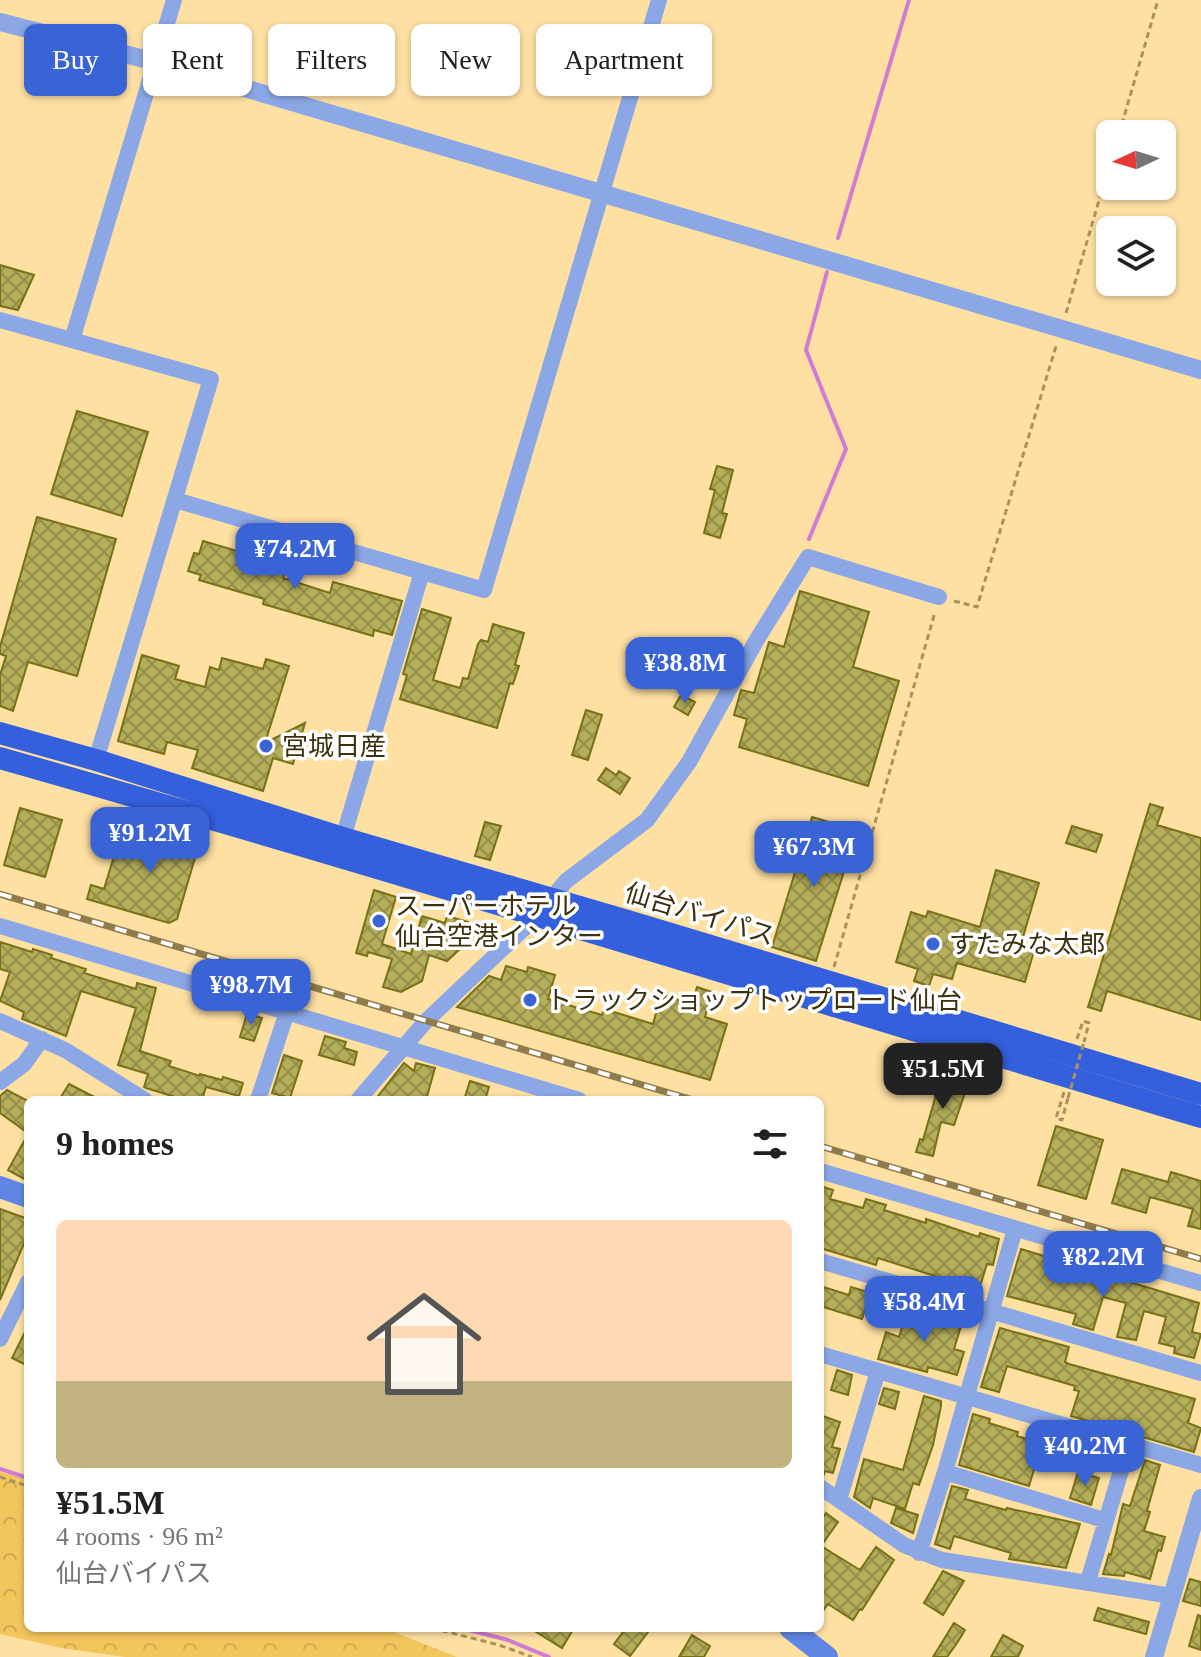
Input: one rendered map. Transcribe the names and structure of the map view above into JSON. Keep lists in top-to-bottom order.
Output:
{
  "streets": {
    "highway": ["仙台バイパス"]
  },
  "places": [
    "宮城日産",
    "スーパーホテル 仙台空港インター",
    "すたみな太郎",
    "トラックショップトップロード仙台"
  ],
  "north": "left",
  "page": {
    "chip": [
      "Buy",
      "Rent",
      "Filters",
      "New",
      "Apartment"
    ],
    "price": [
      "¥74.2M",
      "¥38.8M",
      "¥91.2M",
      "¥67.3M",
      "¥98.7M",
      "¥51.5M",
      "¥82.2M",
      "¥58.4M",
      "¥40.2M"
    ],
    "heading": "9 homes",
    "list": [
      {
        "name": "¥51.5M",
        "note": "4 rooms · 96 m² · 仙台バイパス"
      }
    ]
  }
}
